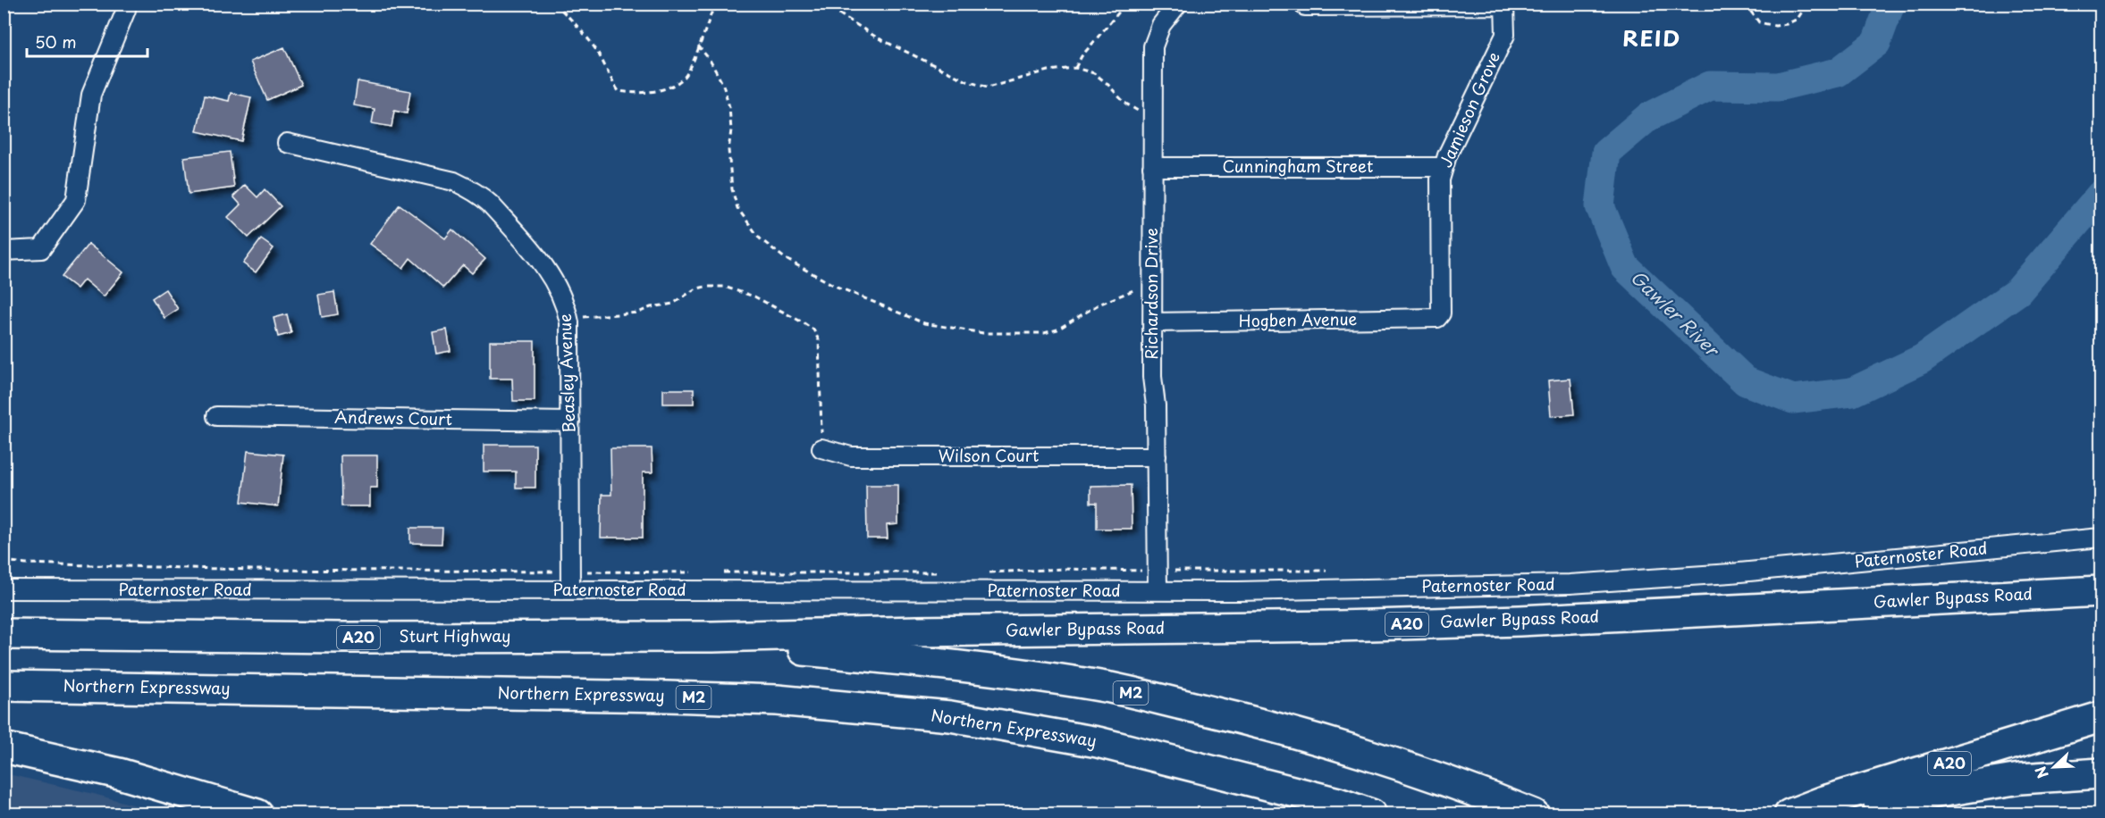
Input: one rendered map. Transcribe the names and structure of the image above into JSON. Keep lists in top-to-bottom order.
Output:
{
  "streets": {
    "highway": [
      "Gawler Bypass Road",
      "A20",
      "Sturt Highway",
      "Northern Expressway",
      "M2"
    ],
    "street": [
      "Jamieson Grove",
      "Cunningham Street",
      "Richardson Drive",
      "Hogben Avenue",
      "Beasley Avenue",
      "Andrews Court",
      "Wilson Court",
      "Paternoster Road"
    ]
  },
  "crossings": [
    ["Jamieson Grove", "Cunningham Street"],
    ["Jamieson Grove", "Hogben Avenue"],
    ["Cunningham Street", "Richardson Drive"],
    ["Richardson Drive", "Hogben Avenue"],
    ["Richardson Drive", "Wilson Court"],
    ["Richardson Drive", "Paternoster Road"],
    ["Beasley Avenue", "Andrews Court"],
    ["Beasley Avenue", "Paternoster Road"],
    ["Gawler Bypass Road", "Sturt Highway"],
    ["Gawler Bypass Road", "M2"],
    ["Sturt Highway", "M2"]
  ],
  "districts": ["REID"],
  "water": ["Gawler River"],
  "scale_bar": "50 m",
  "north": "bottom left"
}
